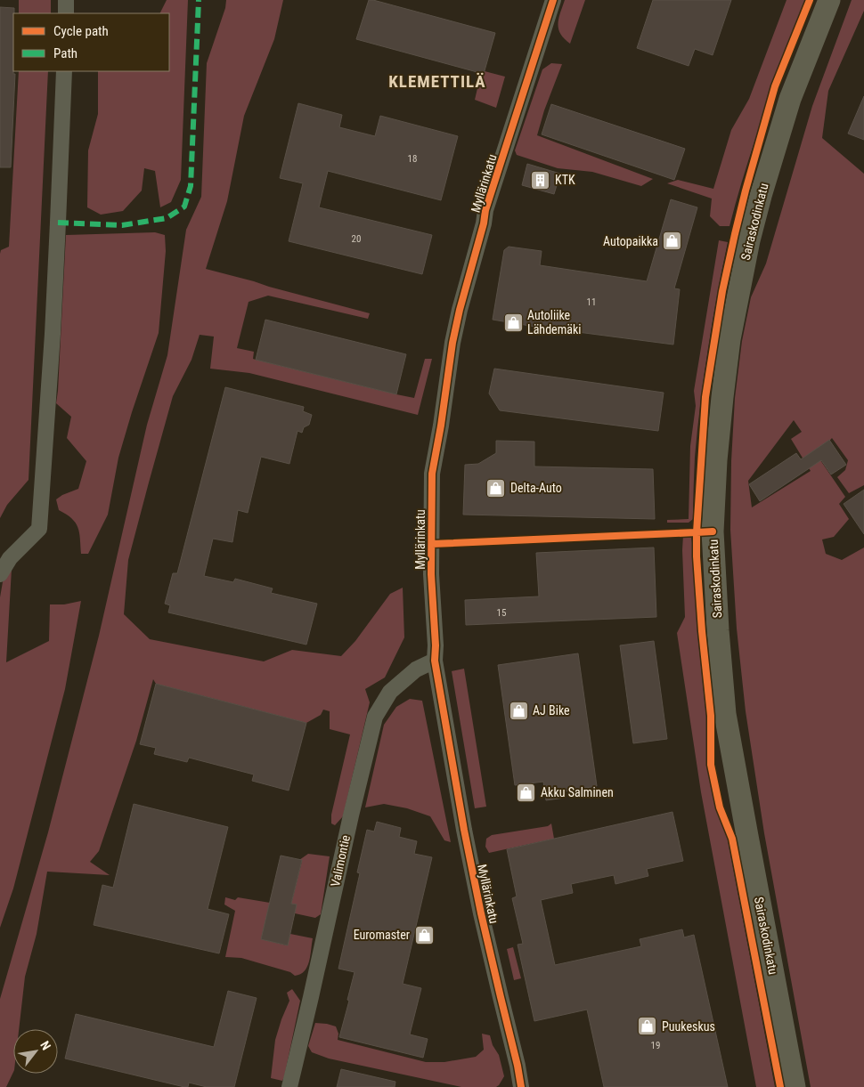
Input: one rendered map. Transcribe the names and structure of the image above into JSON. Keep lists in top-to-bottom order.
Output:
{
  "streets": {
    "main road": ["Sairaskodinkatu"],
    "street": ["Myllärinkatu", "Valimontie"]
  },
  "crossings": [
    ["Myllärinkatu", "Valimontie"]
  ],
  "districts": ["KLEMETTILÄ"],
  "places": {
    "building": ["KTK"],
    "shop": [
      "Autopaikka",
      "Autoliike Lähdemäki",
      "Delta-Auto",
      "AJ Bike",
      "Akku Salminen",
      "Euromaster",
      "Puukeskus"
    ]
  },
  "house_numbers": [
    "18",
    "20",
    "11",
    "15",
    "19"
  ],
  "legend": ["Cycle path", "Path"],
  "north": "top right"
}
